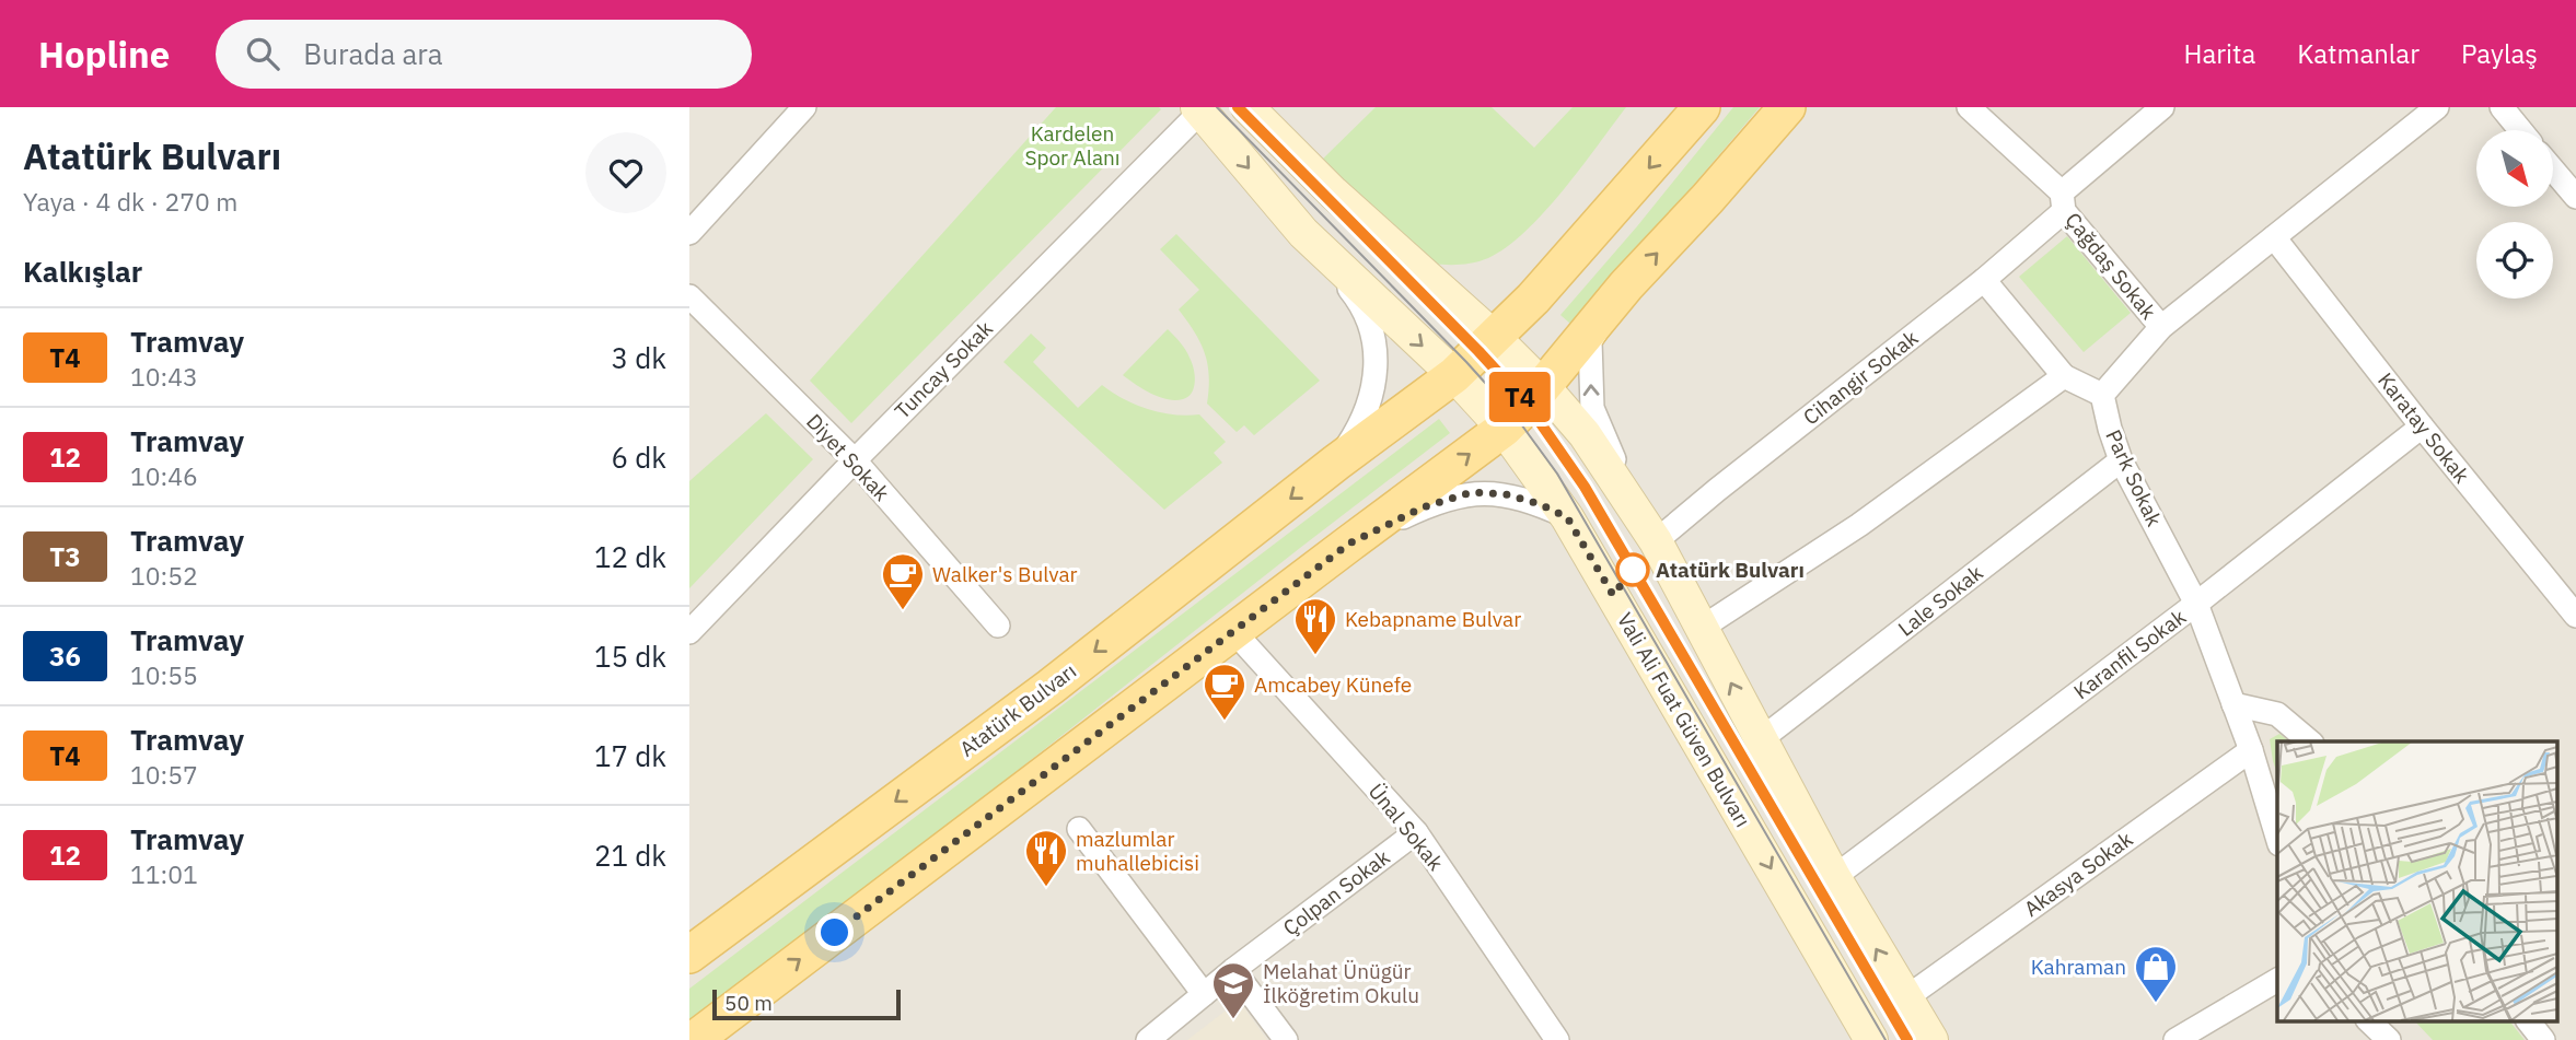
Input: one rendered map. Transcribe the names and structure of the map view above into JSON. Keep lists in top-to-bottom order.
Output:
{
  "streets": {
    "main road": ["Atatürk Bulvarı", "Vali Ali Fuat Güven Bulvarı"],
    "street": [
      "Çağdaş Sokak",
      "Tuncay Sokak",
      "Cihangir Sokak",
      "Karatay Sokak",
      "Diyet Sokak",
      "Park Sokak",
      "Lale Sokak",
      "Karanfil Sokak",
      "Ünal Sokak",
      "Akasya Sokak",
      "Çolpan Sokak"
    ]
  },
  "crossings": [
    ["Çağdaş Sokak", "Cihangir Sokak"],
    ["Tuncay Sokak", "Diyet Sokak"],
    ["Tuncay Sokak", "Vali Ali Fuat Güven Bulvarı"],
    ["Karatay Sokak", "Karanfil Sokak"],
    ["Park Sokak", "Lale Sokak"],
    ["Park Sokak", "Karanfil Sokak"],
    ["Park Sokak", "Akasya Sokak"],
    ["Atatürk Bulvarı", "Vali Ali Fuat Güven Bulvarı"],
    ["Ünal Sokak", "Çolpan Sokak"]
  ],
  "parks": ["Kardelen Spor Alanı"],
  "places": {
    "other": ["Atatürk Bulvarı"],
    "cafe": ["Walker's Bulvar", "Amcabey Künefe"],
    "restaurant": ["Kebapname Bulvar", "mazlumlar muhallebicisi"],
    "shop": ["Kahraman"],
    "school or university": ["Melahat Ünügür İlköğretim Okulu"]
  },
  "lines": ["tram line T4"],
  "scale_bar": "50 m",
  "north": "bottom right",
  "page": {
    "header": "Hopline",
    "search": "Burada ara",
    "nav": ["Harita", "Katmanlar", "Paylaş"],
    "heading": [
      ["Atatürk Bulvarı", "Yaya · 4 dk · 270 m"],
      "Kalkışlar"
    ],
    "on_map": "T4",
    "list": [
      {
        "mark": "T4",
        "name": "Tramvay",
        "note": "10:43",
        "value": "3 dk"
      },
      {
        "mark": "12",
        "name": "Tramvay",
        "note": "10:46",
        "value": "6 dk"
      },
      {
        "mark": "T3",
        "name": "Tramvay",
        "note": "10:52",
        "value": "12 dk"
      },
      {
        "mark": "36",
        "name": "Tramvay",
        "note": "10:55",
        "value": "15 dk"
      },
      {
        "mark": "T4",
        "name": "Tramvay",
        "note": "10:57",
        "value": "17 dk"
      },
      {
        "mark": "12",
        "name": "Tramvay",
        "note": "11:01",
        "value": "21 dk"
      }
    ],
    "scale": "50 m"
  }
}
